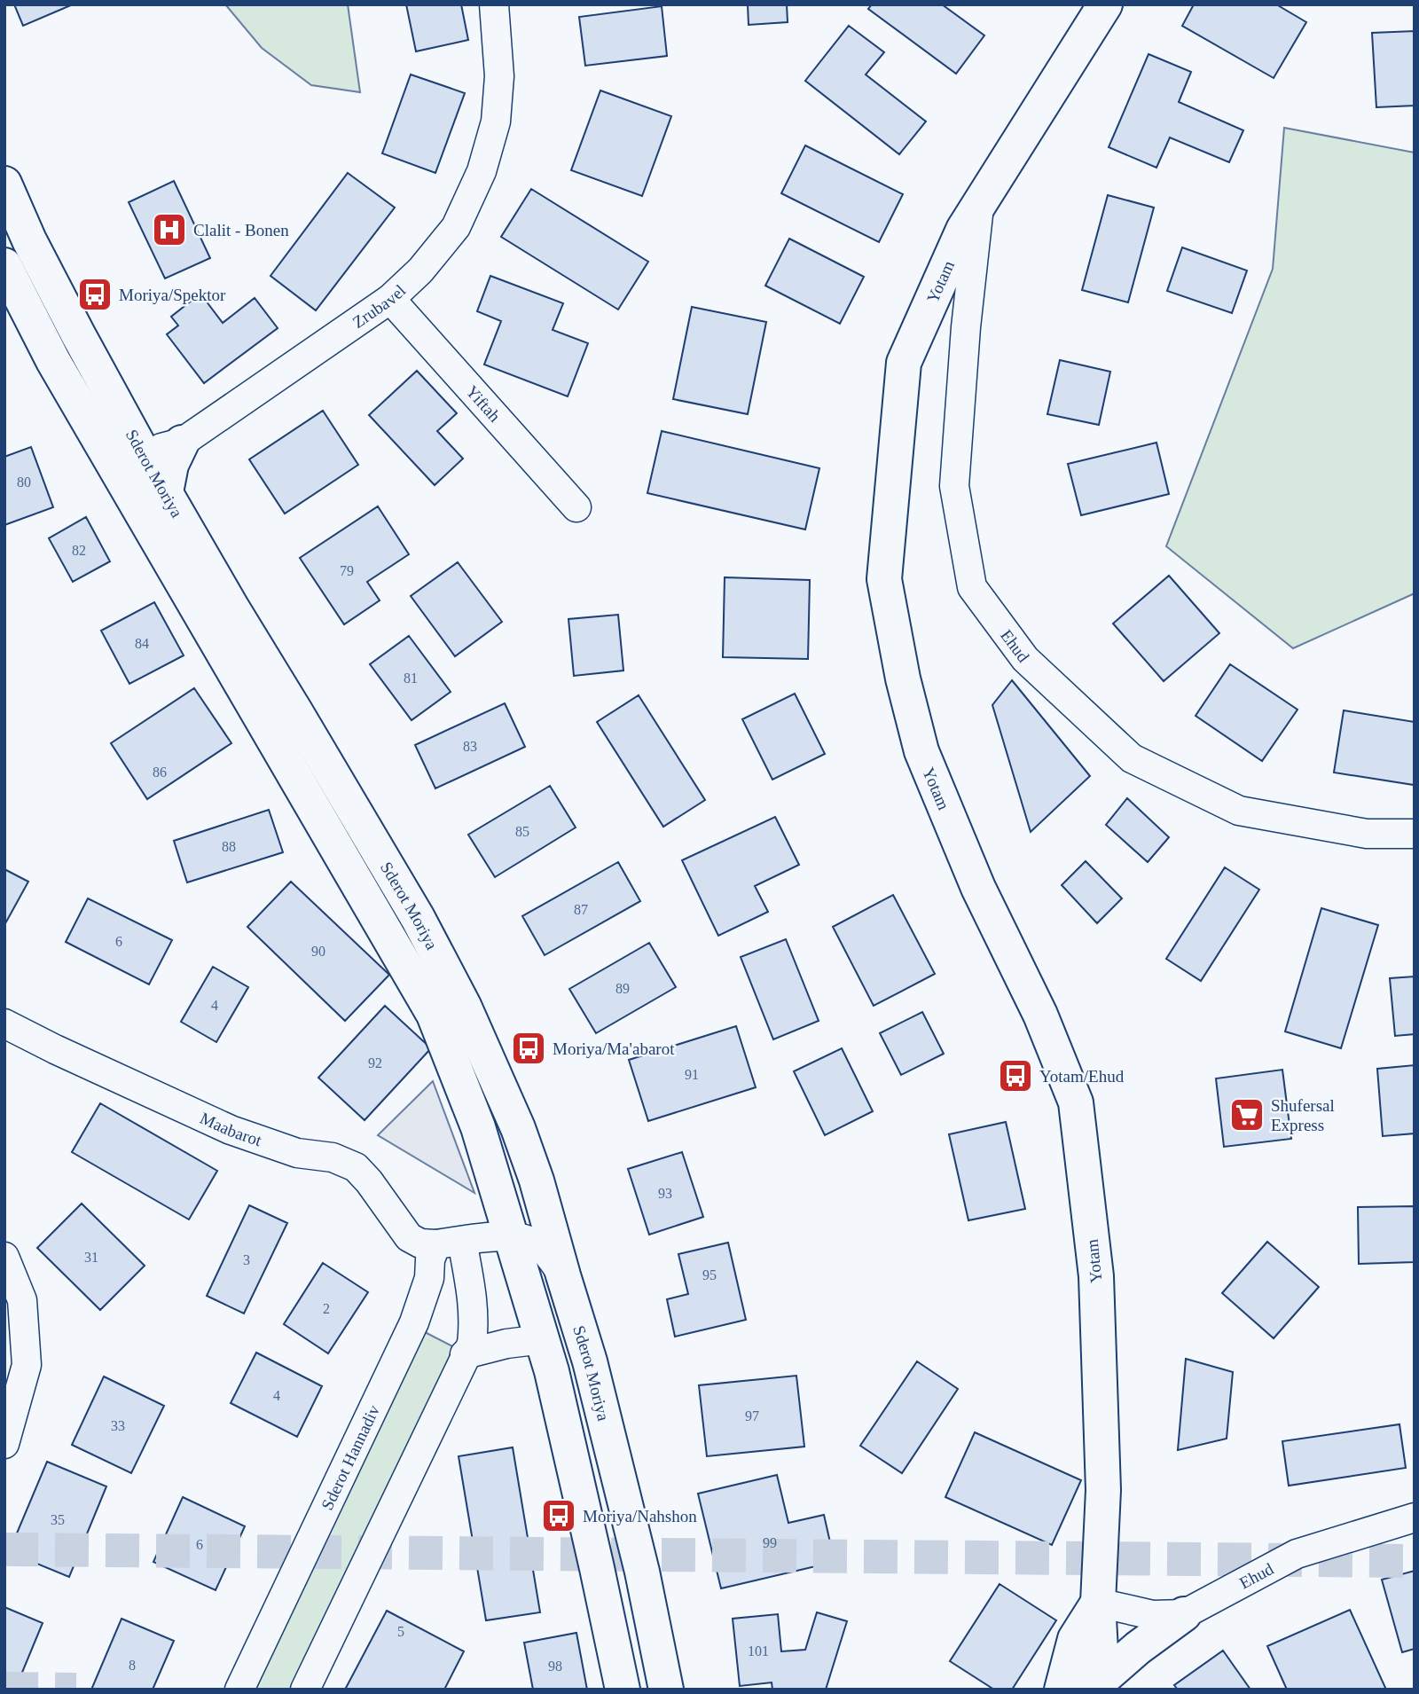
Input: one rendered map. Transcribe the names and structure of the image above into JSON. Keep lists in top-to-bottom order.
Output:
{
  "streets": {
    "main road": ["Yotam", "Sderot Moriya"],
    "street": [
      "Zrubavel",
      "Yiftah",
      "Ehud",
      "Maabarot",
      "Sderot Hannadiv"
    ]
  },
  "crossings": [
    ["Yotam", "Ehud"],
    ["Zrubavel", "Yiftah"],
    ["Zrubavel", "Sderot Moriya"],
    ["Maabarot", "Sderot Hannadiv"]
  ],
  "places": {
    "hospital": ["Clalit - Bonen"],
    "bus stop": [
      "Moriya/Spektor",
      "Moriya/Ma'abarot",
      "Yotam/Ehud",
      "Moriya/Nahshon"
    ],
    "supermarket": ["Shufersal Express"]
  },
  "house_numbers": [
    "80",
    "82",
    "79",
    "84",
    "81",
    "83",
    "86",
    "85",
    "88",
    "87",
    "6",
    "90",
    "89",
    "4",
    "92",
    "91",
    "93",
    "31",
    "3",
    "95",
    "2",
    "4",
    "97",
    "33",
    "35",
    "99",
    "6",
    "5",
    "101",
    "8",
    "98"
  ]
}
